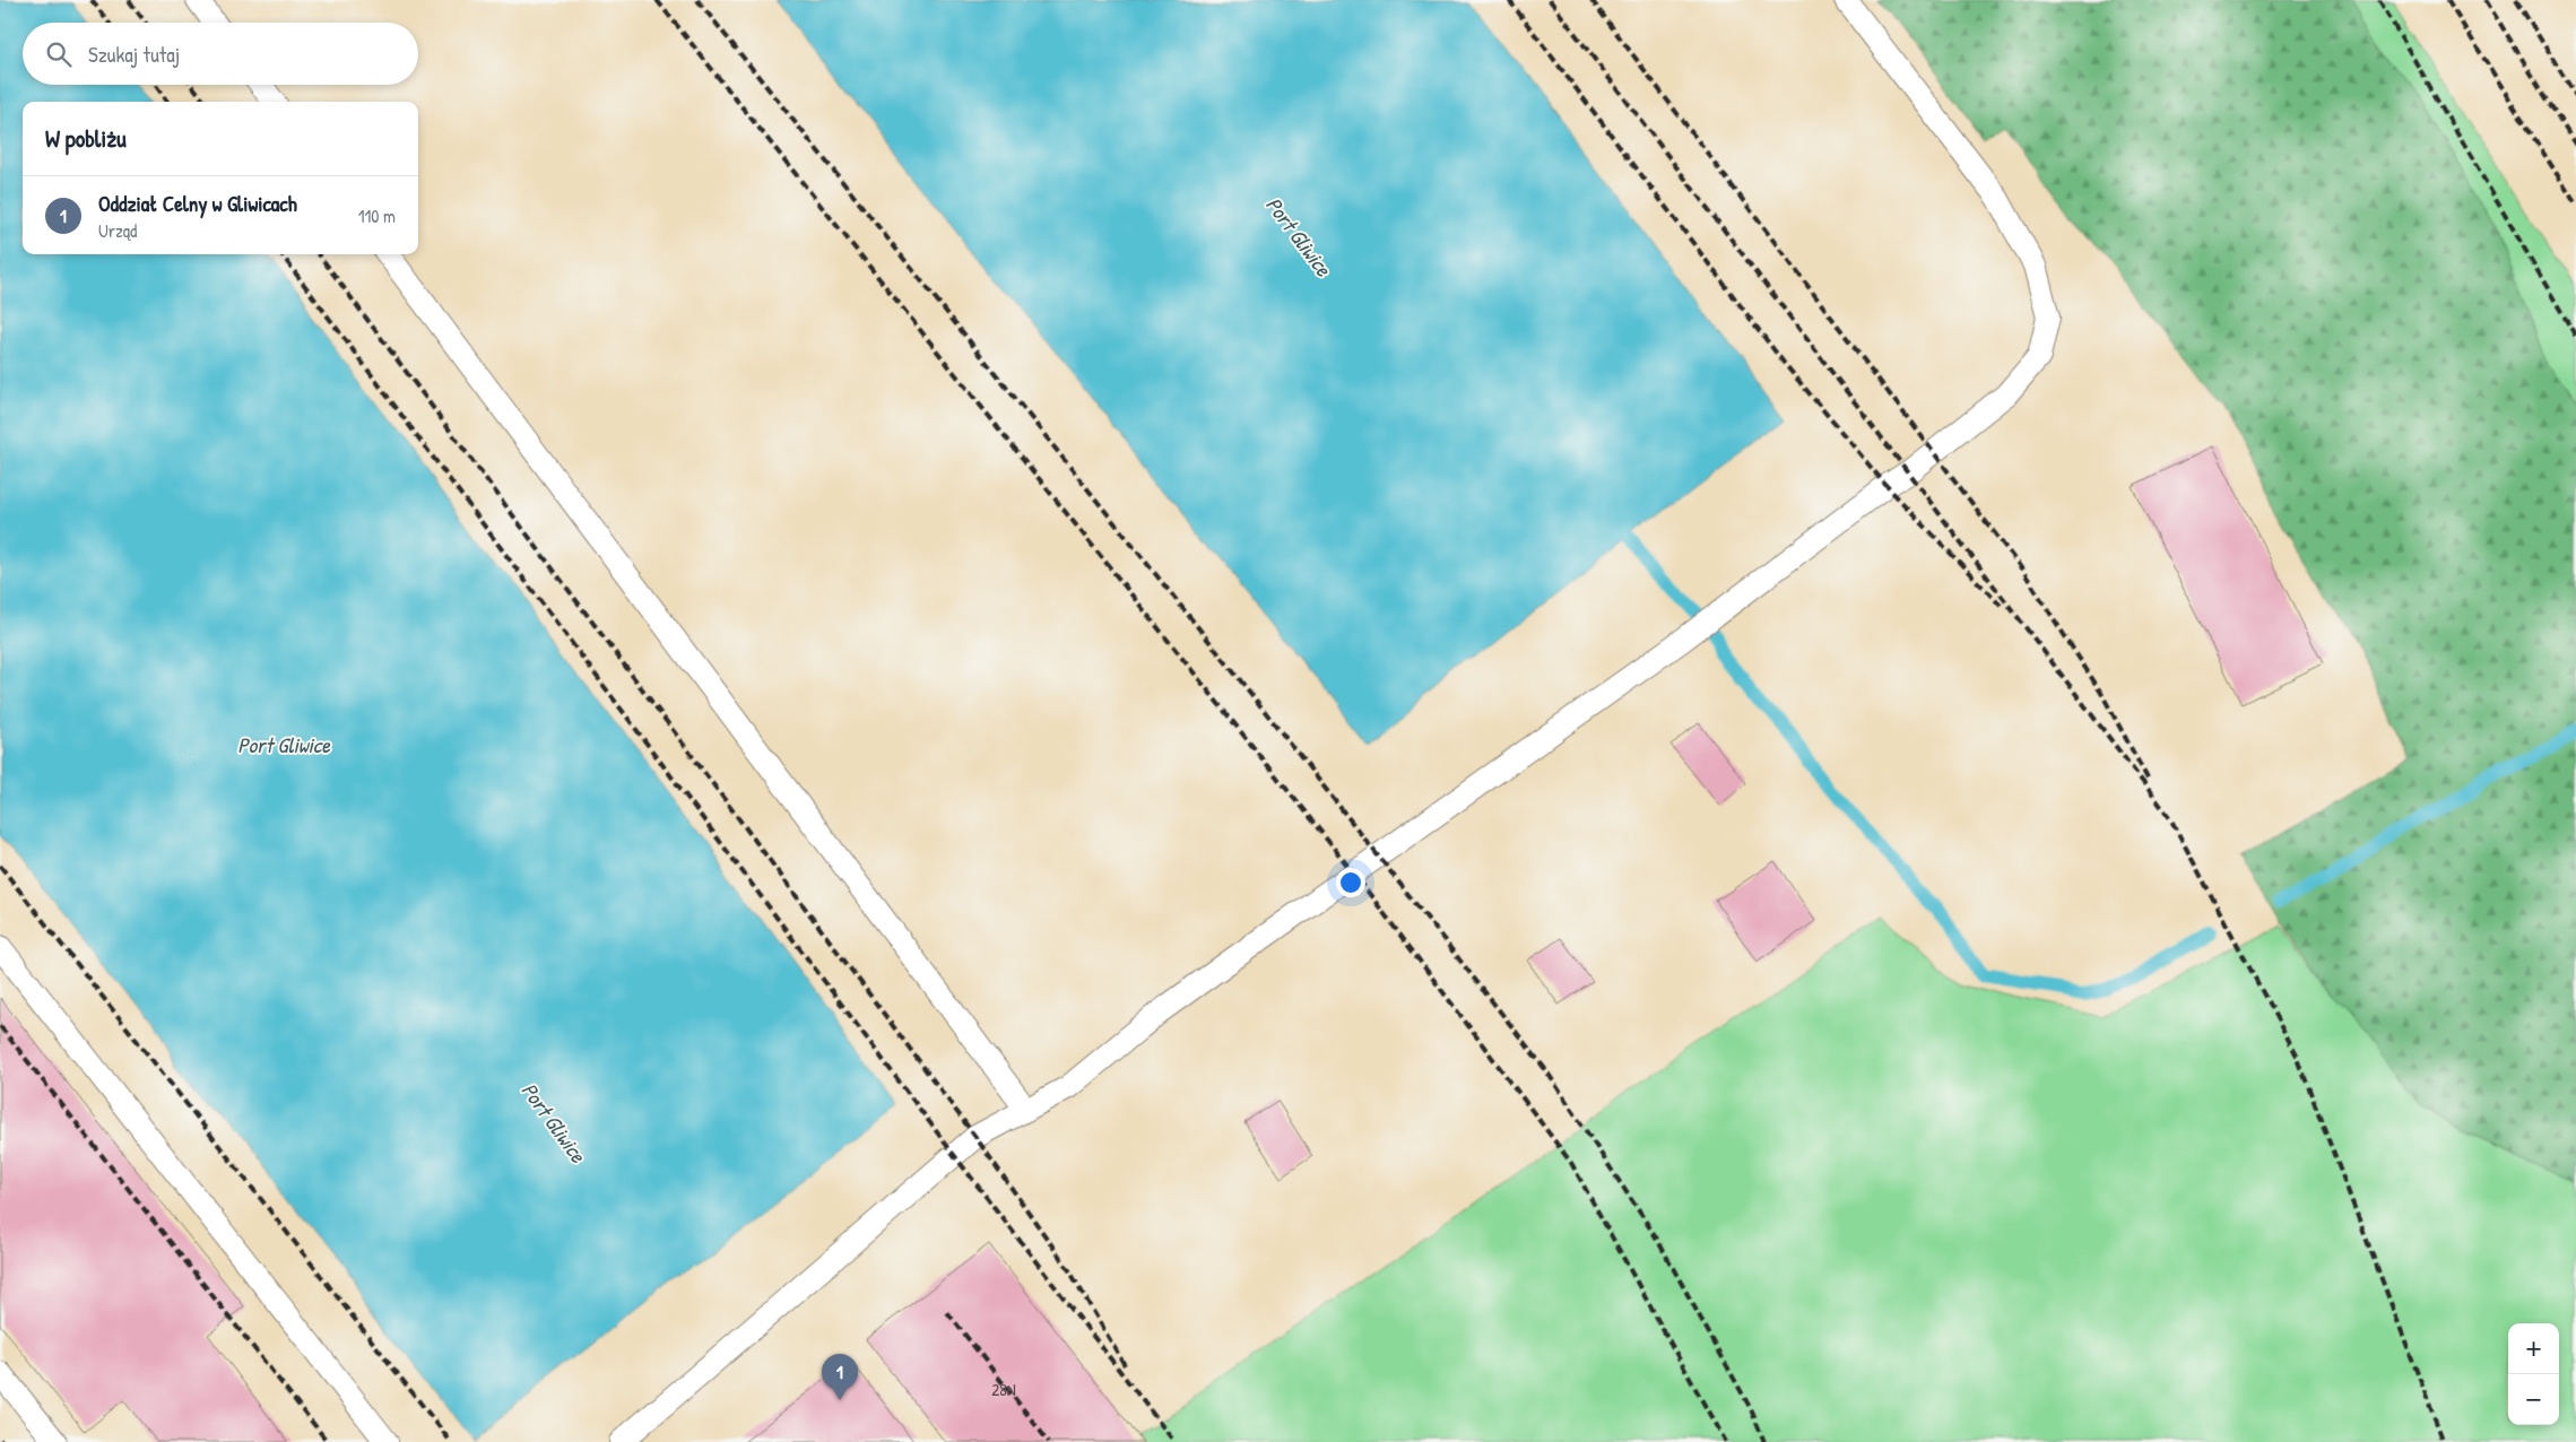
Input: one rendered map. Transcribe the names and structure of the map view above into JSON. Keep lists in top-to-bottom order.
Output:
{
  "water": ["Port Gliwice"],
  "house_numbers": ["28N"],
  "page": {
    "search": "Szukaj tutaj",
    "heading": "W pobliżu",
    "list": [
      {
        "mark": "1",
        "name": "Oddział Celny w Gliwicach",
        "note": "Urząd",
        "value": "110 m"
      }
    ],
    "map_buttons": ["+", "−"],
    "pins": "1"
  }
}
